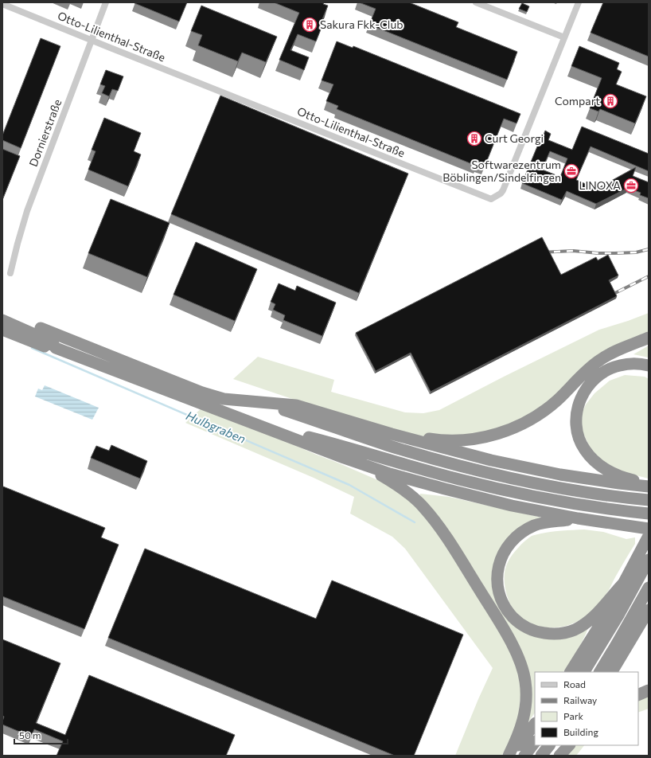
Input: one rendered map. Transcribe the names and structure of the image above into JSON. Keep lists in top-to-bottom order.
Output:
{
  "streets": {
    "street": ["Otto-Lilienthal-Straße", "Dornierstraße"]
  },
  "crossings": [
    ["Otto-Lilienthal-Straße", "Dornierstraße"]
  ],
  "water": ["Hulbgraben"],
  "places": {
    "building": ["Sakura Fkk-Club", "Compart", "Curt Georgi"],
    "office": ["Softwarezentrum Böblingen/Sindelfingen", "LINOXA"]
  },
  "legend": [
    "Road",
    "Railway",
    "Park",
    "Building"
  ],
  "scale_bar": "50 m"
}
